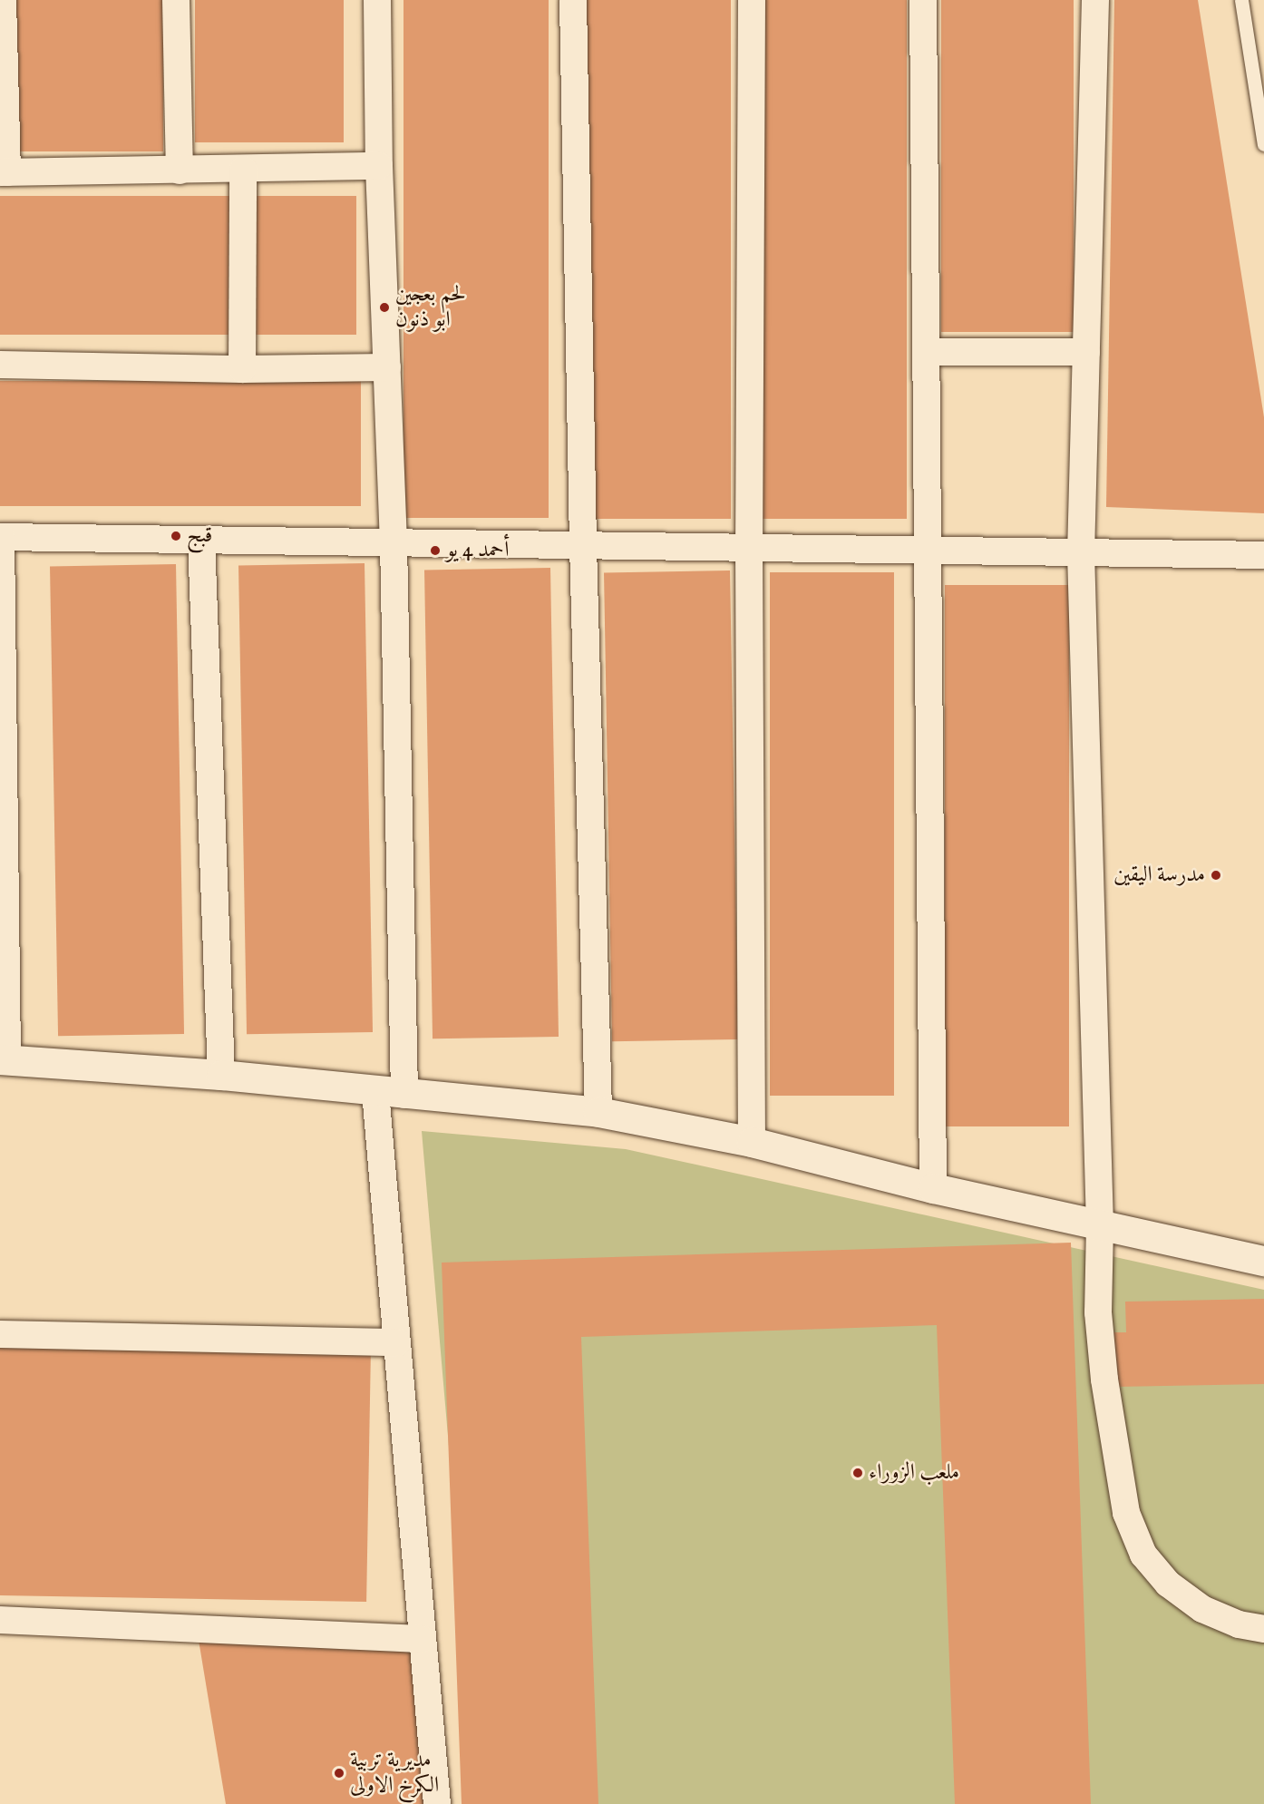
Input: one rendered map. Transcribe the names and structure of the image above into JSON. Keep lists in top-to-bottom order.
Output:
{
  "places": [
    "لحم بعجين ابو ذنون",
    "قبج",
    "أحمد 4 يو",
    "مدرسة اليقين",
    "ملعب الزوراء",
    "مديرية تربية الكرخ الاولى"
  ]
}
